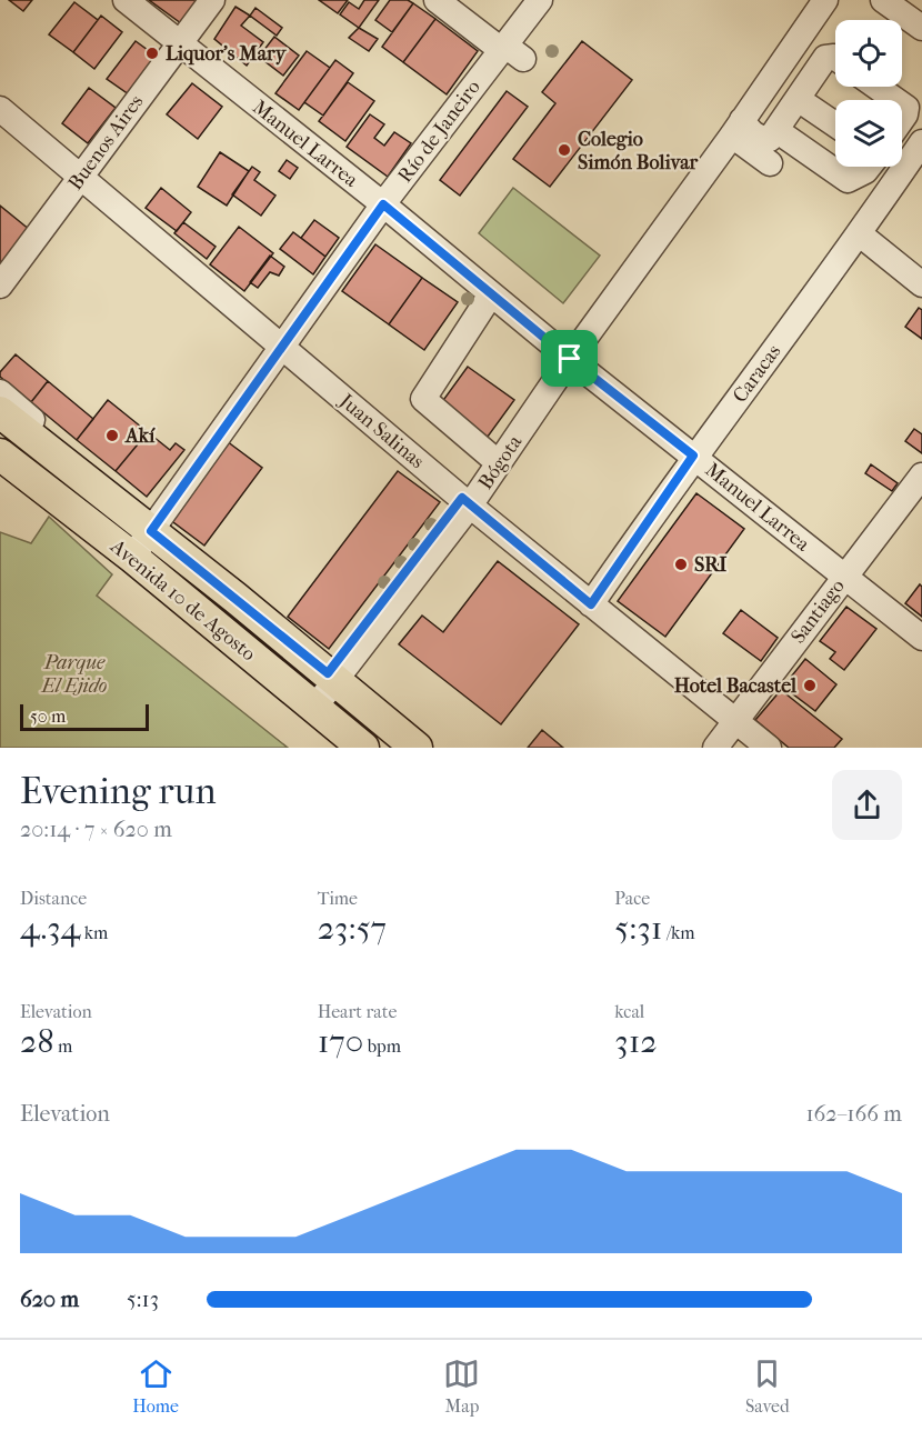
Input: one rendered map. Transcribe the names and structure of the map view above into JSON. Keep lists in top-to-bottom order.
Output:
{
  "streets": {
    "main road": ["Avenida 10 de Agosto"],
    "street": [
      "Río de Janeiro",
      "Buenos Aires",
      "Manuel Larrea",
      "Caracas",
      "Juan Salinas",
      "Bógota",
      "Santiago"
    ]
  },
  "crossings": [
    ["Río de Janeiro", "Manuel Larrea"],
    ["Río de Janeiro", "Juan Salinas"],
    ["Río de Janeiro", "Avenida 10 de Agosto"],
    ["Buenos Aires", "Manuel Larrea"],
    ["Buenos Aires", "Juan Salinas"],
    ["Manuel Larrea", "Caracas"],
    ["Manuel Larrea", "Bógota"],
    ["Manuel Larrea", "Santiago"],
    ["Caracas", "Juan Salinas"],
    ["Juan Salinas", "Bógota"],
    ["Juan Salinas", "Santiago"],
    ["Bógota", "Avenida 10 de Agosto"]
  ],
  "parks": ["Parque El Ejido"],
  "places": [
    "Liquor's Mary",
    "Colegio Simón Bolivar",
    "Akí",
    "SRI",
    "Hotel Bacastel"
  ],
  "scale_bar": "50 m",
  "page": {
    "scale": "50 m",
    "heading": ["Evening run", "20:14 · 7 × 620 m"],
    "stats": [
      ["Distance", "4.34 km"],
      ["Time", "23:57"],
      ["Pace", "5:31 /km"],
      ["Elevation", "28 m"],
      ["Heart rate", "170 bpm"],
      ["kcal", "312"]
    ],
    "chart": ["Elevation", "162–166 m"],
    "list": [
      {
        "name": "620 m",
        "note": "5:13"
      }
    ],
    "tabs": ["Home", "Map", "Saved"]
  }
}
